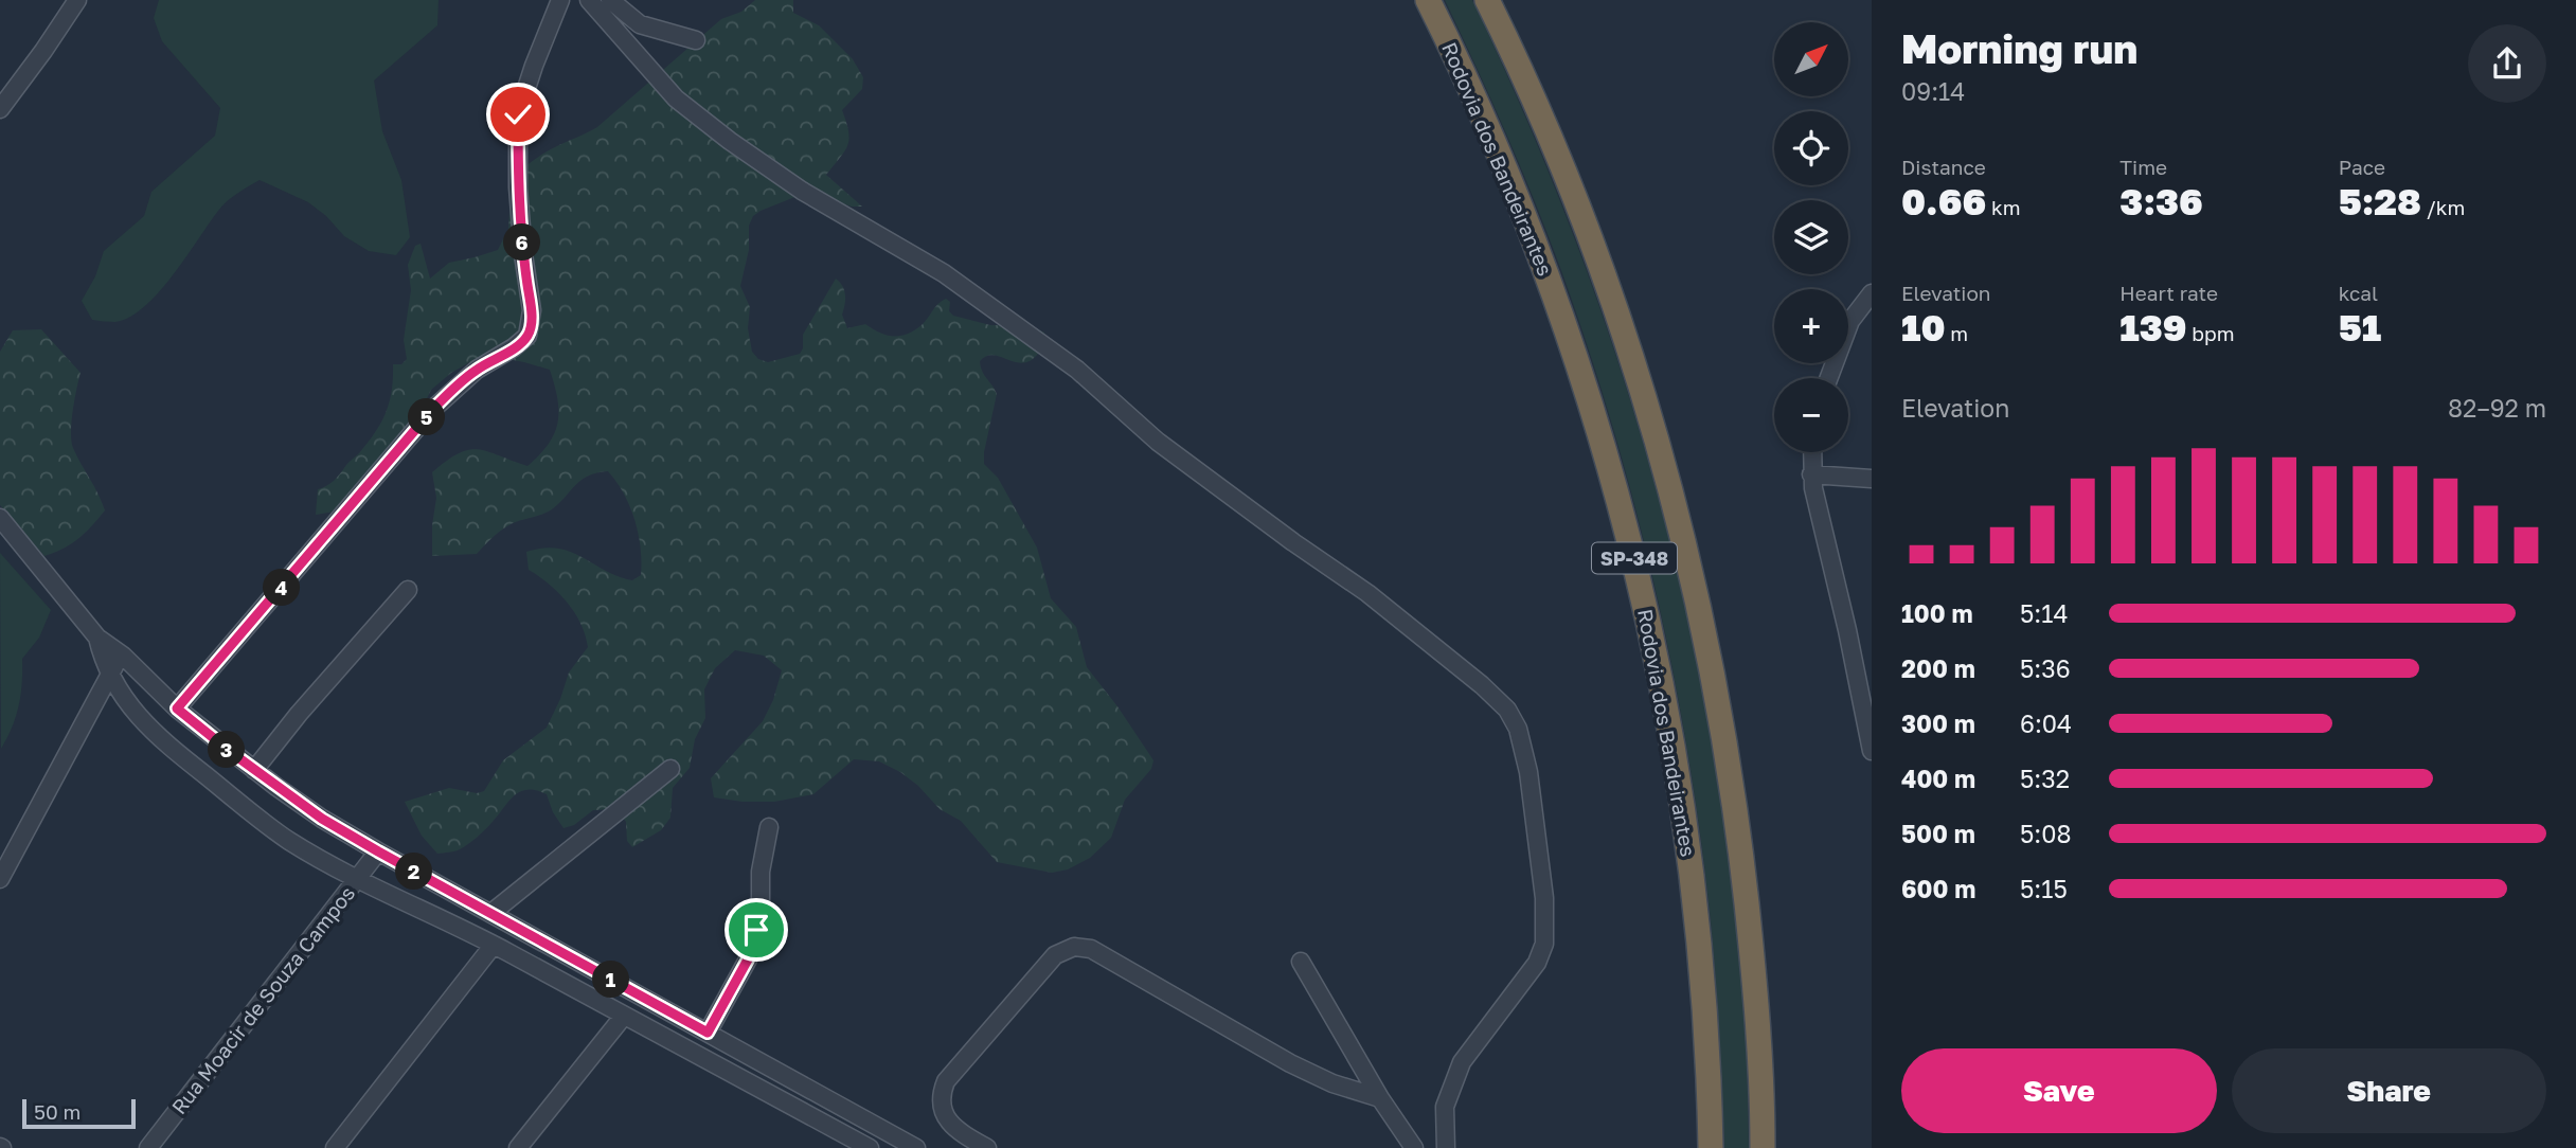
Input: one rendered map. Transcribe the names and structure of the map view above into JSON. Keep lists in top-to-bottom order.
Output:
{
  "streets": {
    "highway": ["Rodovia dos Bandeirantes", "SP-348"],
    "street": ["Rua Moacir de Souza Campos"]
  },
  "scale_bar": "50 m",
  "north": "top right",
  "page": {
    "heading": ["Morning run", "09:14"],
    "map_buttons": ["+", "−"],
    "stats": [
      ["Distance", "0.66 km"],
      ["Time", "3:36"],
      ["Pace", "5:28 /km"],
      ["Elevation", "10 m"],
      ["Heart rate", "139 bpm"],
      ["kcal", "51"]
    ],
    "pins": [
      "6",
      "5",
      "4",
      "3",
      "2",
      "1"
    ],
    "chart": ["Elevation", "82–92 m"],
    "list": [
      {
        "name": "100 m",
        "note": "5:14"
      },
      {
        "name": "200 m",
        "note": "5:36"
      },
      {
        "name": "300 m",
        "note": "6:04"
      },
      {
        "name": "400 m",
        "note": "5:32"
      },
      {
        "name": "500 m",
        "note": "5:08"
      },
      {
        "name": "600 m",
        "note": "5:15"
      }
    ],
    "buttons": ["Save", "Share"],
    "scale": "50 m"
  }
}
